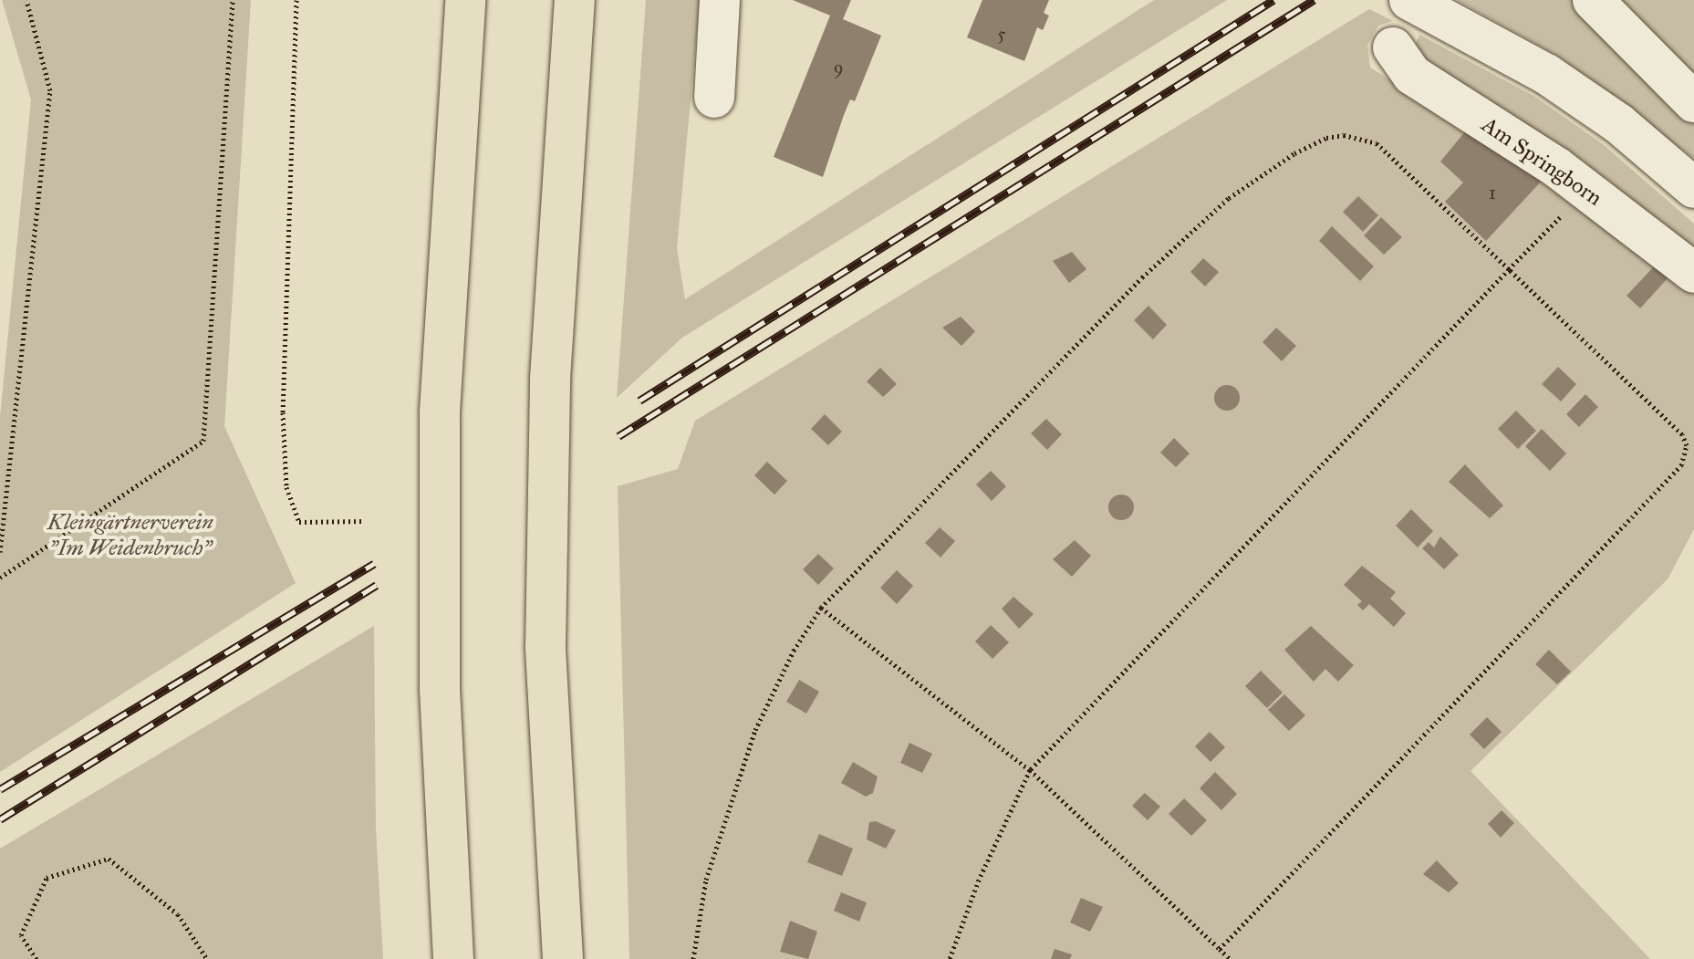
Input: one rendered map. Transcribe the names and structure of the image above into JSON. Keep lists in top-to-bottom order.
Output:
{
  "streets": {
    "street": ["Am Springborn"]
  },
  "parks": ["Kleingärtnerverein \"Im Weidenbruch\""],
  "house_numbers": ["5", "9", "1"]
}
